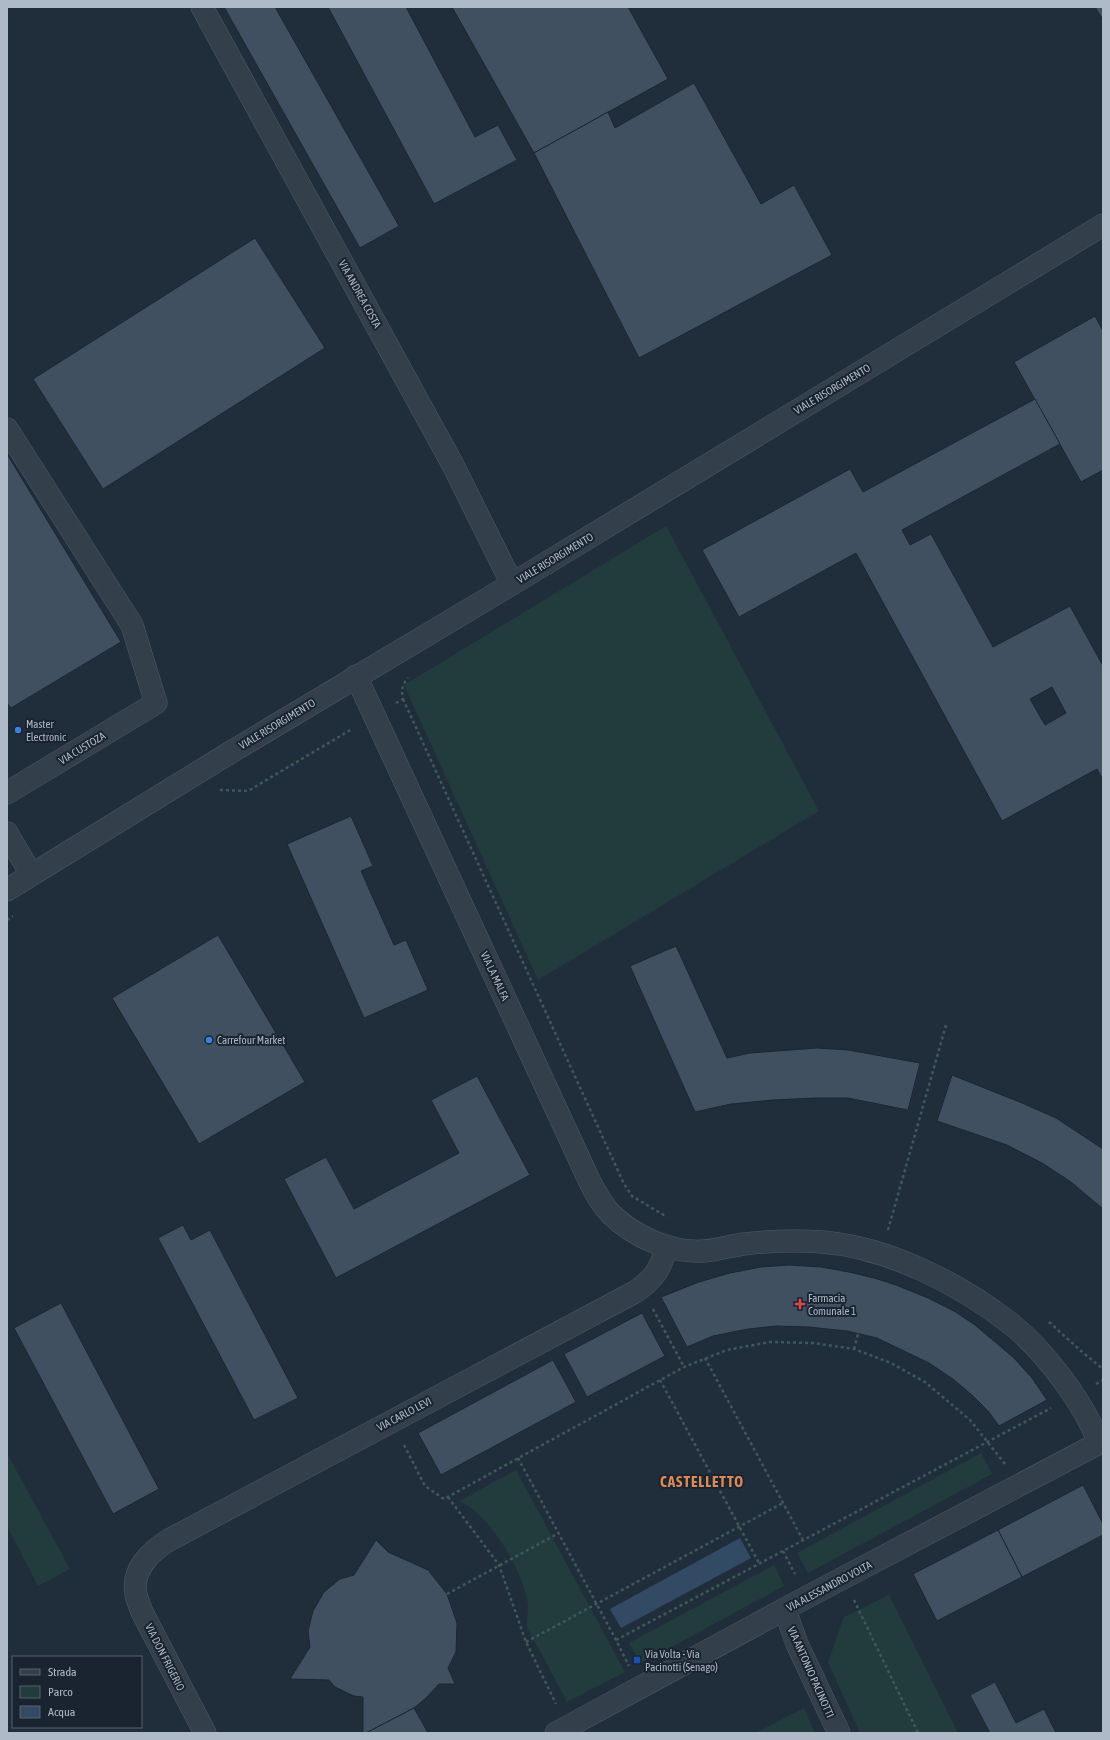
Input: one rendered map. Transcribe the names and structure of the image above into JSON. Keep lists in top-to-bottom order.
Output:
{
  "streets": {
    "street": [
      "VIA ANDREA COSTA",
      "VIALE RISORGIMENTO",
      "VIA CUSTOZA",
      "VIA LA MALFA",
      "VIA CARLO LEVI",
      "VIA ALESSANDRO VOLTA",
      "VIA DON FRIGERIO",
      "VIA ANTONIO PACINOTTI"
    ]
  },
  "crossings": [
    ["VIA ANDREA COSTA", "VIALE RISORGIMENTO"],
    ["VIALE RISORGIMENTO", "VIA LA MALFA"],
    ["VIA LA MALFA", "VIA CARLO LEVI"],
    ["VIA LA MALFA", "VIA ALESSANDRO VOLTA"],
    ["VIA CARLO LEVI", "VIA DON FRIGERIO"],
    ["VIA ALESSANDRO VOLTA", "VIA ANTONIO PACINOTTI"]
  ],
  "districts": ["CASTELLETTO"],
  "places": {
    "other": ["Master Electronic", "Carrefour Market"],
    "health": ["Farmacia Comunale 1"],
    "transit": ["Via Volta - Via Pacinotti (Senago)"]
  },
  "legend": ["Strada", "Parco", "Acqua"]
}
